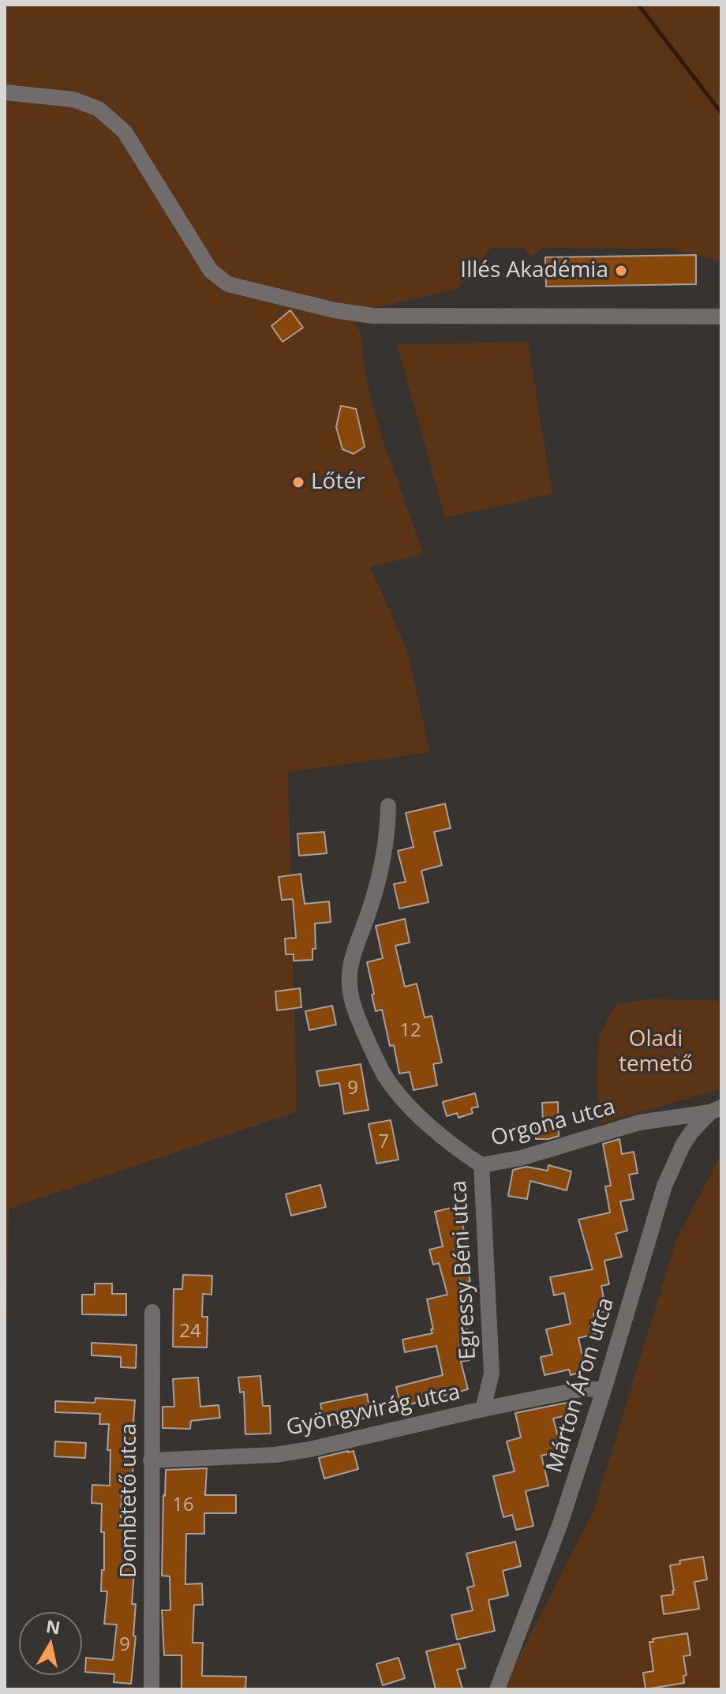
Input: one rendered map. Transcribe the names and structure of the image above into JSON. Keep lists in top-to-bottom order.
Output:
{
  "streets": {
    "street": [
      "Orgona utca",
      "Egressy Béni utca",
      "Márton Áron utca",
      "Gyöngyvirág utca",
      "Dombtető utca"
    ]
  },
  "crossings": [
    ["Orgona utca", "Egressy Béni utca"],
    ["Orgona utca", "Márton Áron utca"],
    ["Egressy Béni utca", "Gyöngyvirág utca"],
    ["Márton Áron utca", "Gyöngyvirág utca"],
    ["Gyöngyvirág utca", "Dombtető utca"]
  ],
  "parks": ["Oladi temető"],
  "places": ["Illés Akadémia", "Lőtér"],
  "house_numbers": [
    "12",
    "9",
    "7",
    "24",
    "16",
    "9"
  ],
  "north": "top"
}
